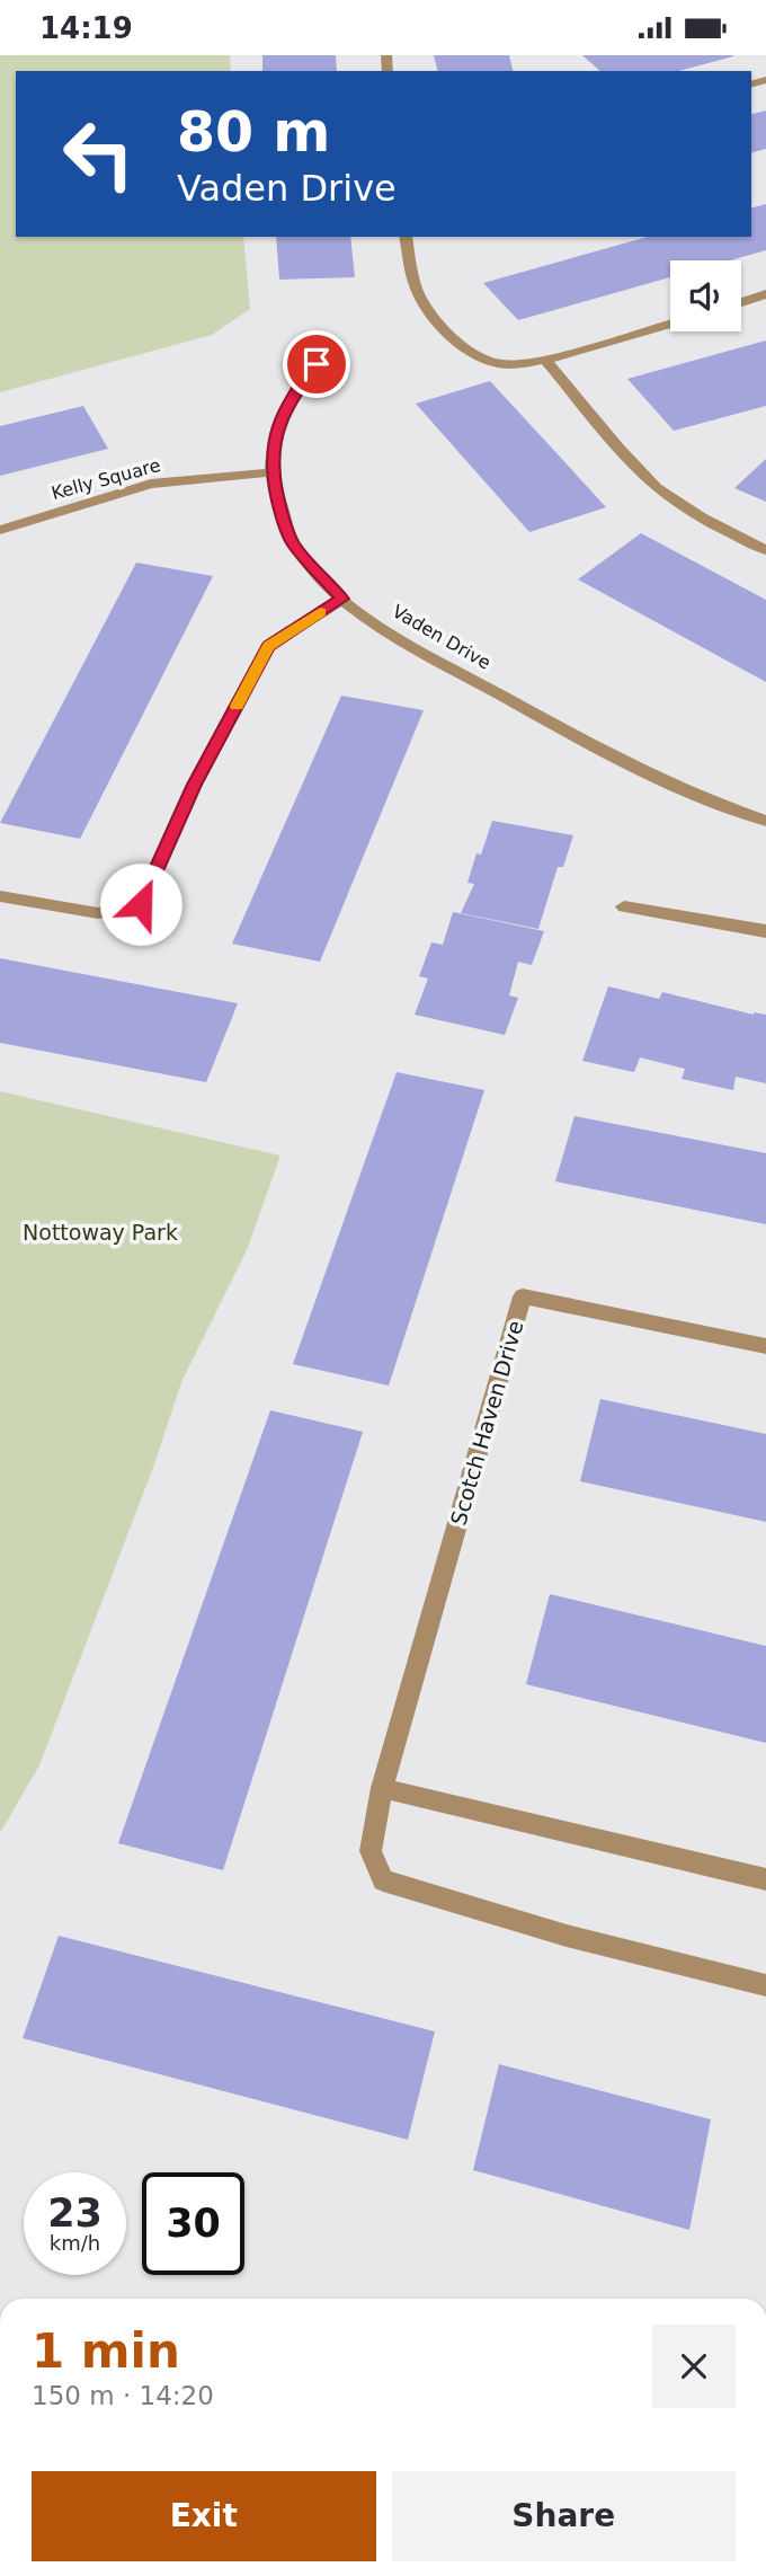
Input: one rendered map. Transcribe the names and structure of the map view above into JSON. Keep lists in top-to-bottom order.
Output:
{
  "streets": {
    "street": ["Kelly Square", "Vaden Drive", "Scotch Haven Drive"]
  },
  "crossings": [
    ["Kelly Square", "Vaden Drive"]
  ],
  "parks": ["Nottoway Park"],
  "page": {
    "status": "14:19",
    "turn": ["80 m", "Vaden Drive"],
    "speed": "23 km/h",
    "limit": "30",
    "heading": ["1 min", "150 m · 14:20"],
    "buttons": ["Exit", "Share"]
  }
}
